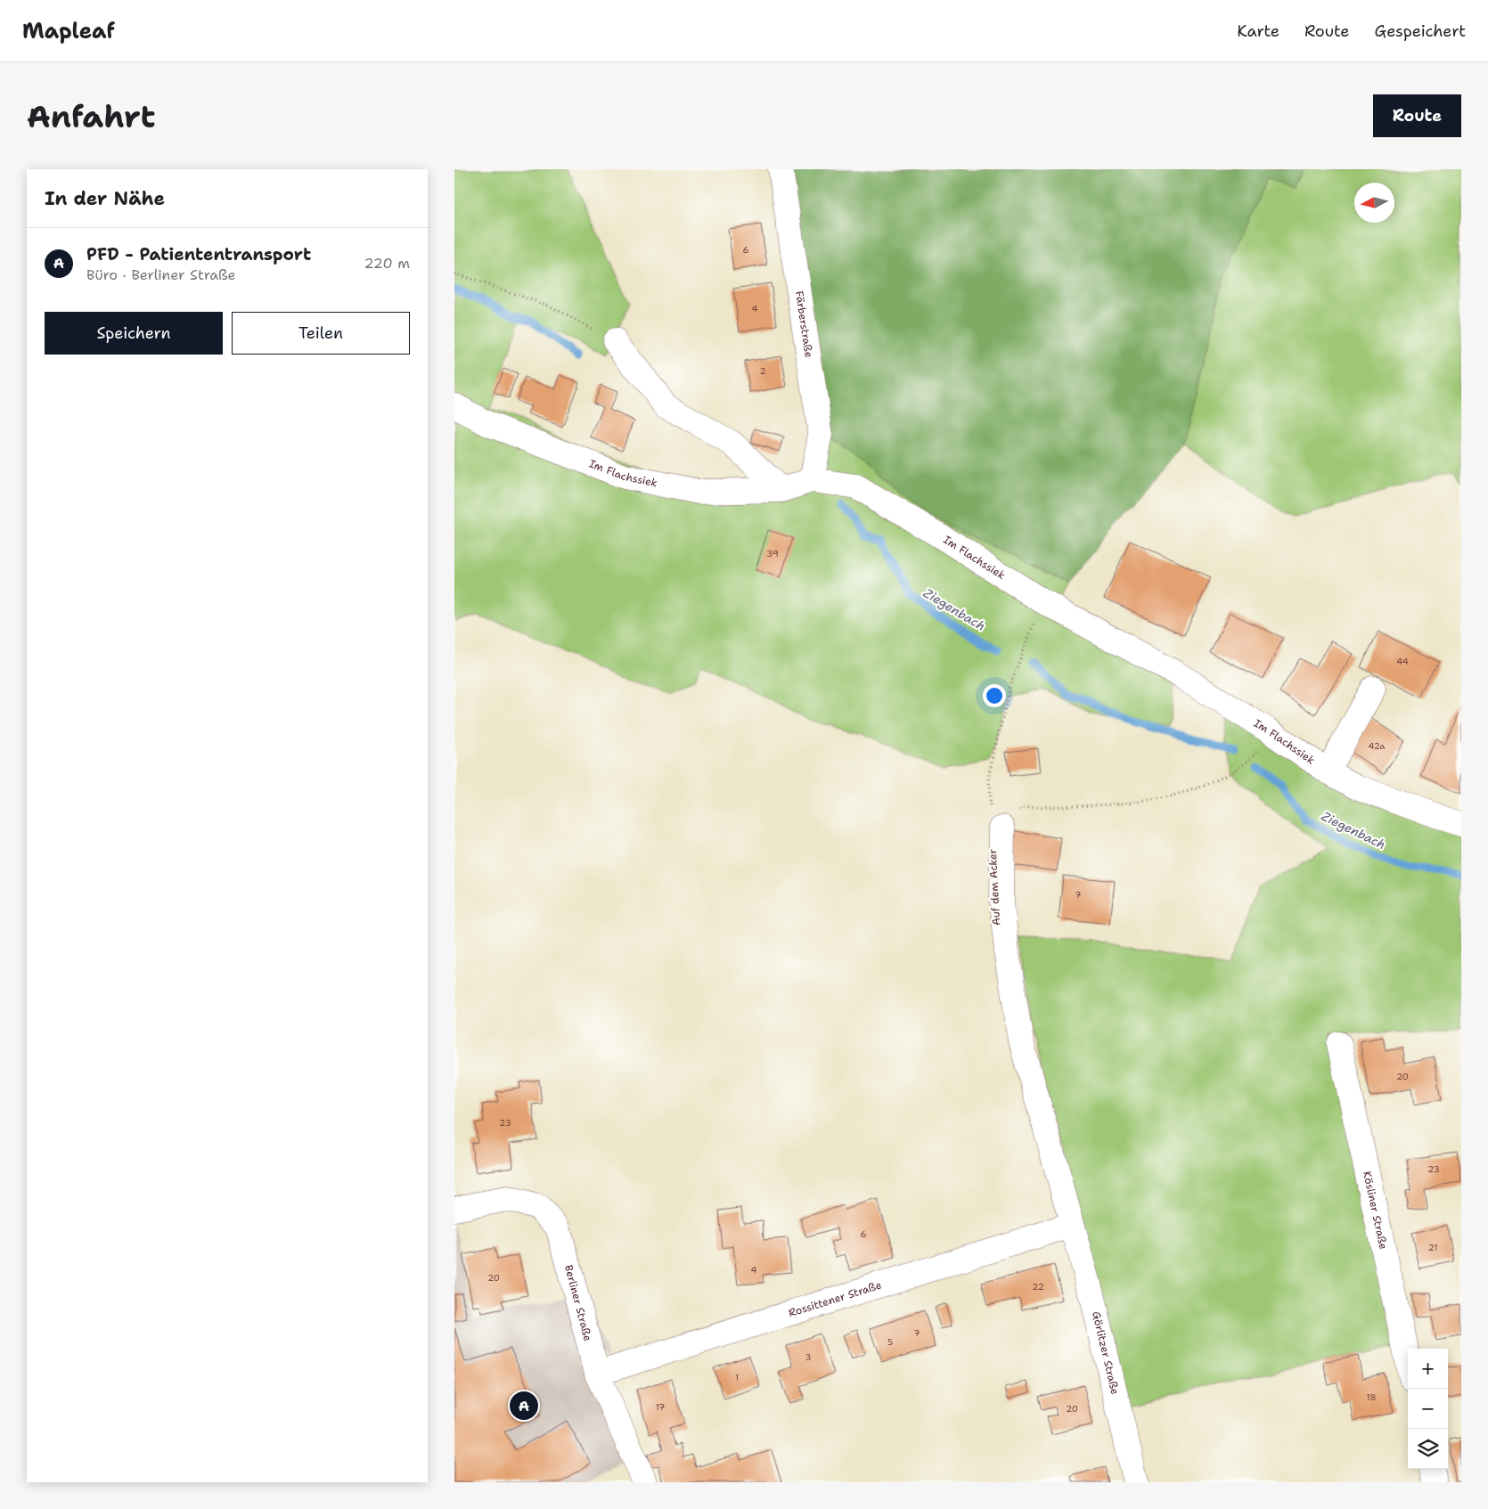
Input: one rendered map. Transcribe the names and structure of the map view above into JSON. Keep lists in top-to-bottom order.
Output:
{
  "streets": {
    "street": [
      "Färberstraße",
      "Im Flachssiek",
      "Kösliner Straße",
      "Rossittener Straße",
      "Berliner Straße",
      "Görlitzer Straße"
    ]
  },
  "crossings": [
    ["Färberstraße", "Im Flachssiek"],
    ["Rossittener Straße", "Berliner Straße"],
    ["Rossittener Straße", "Görlitzer Straße"]
  ],
  "water": ["Ziegenbach"],
  "house_numbers": [
    "6",
    "4",
    "2",
    "39",
    "44",
    "42a",
    "7",
    "20",
    "23",
    "23",
    "6",
    "21",
    "4",
    "20",
    "22",
    "7",
    "5",
    "3",
    "1",
    "18",
    "17",
    "20"
  ],
  "north": "left",
  "page": {
    "header": "Mapleaf",
    "nav": ["Karte", "Route", "Gespeichert"],
    "buttons": [
      "Route",
      ["Speichern", "Teilen"]
    ],
    "title": "Anfahrt",
    "heading": "In der Nähe",
    "list": [
      {
        "mark": "A",
        "name": "PFD - Patiententransport",
        "note": "Büro · Berliner Straße",
        "value": "220 m"
      }
    ],
    "map_buttons": ["+", "−"],
    "pins": "A"
  }
}
